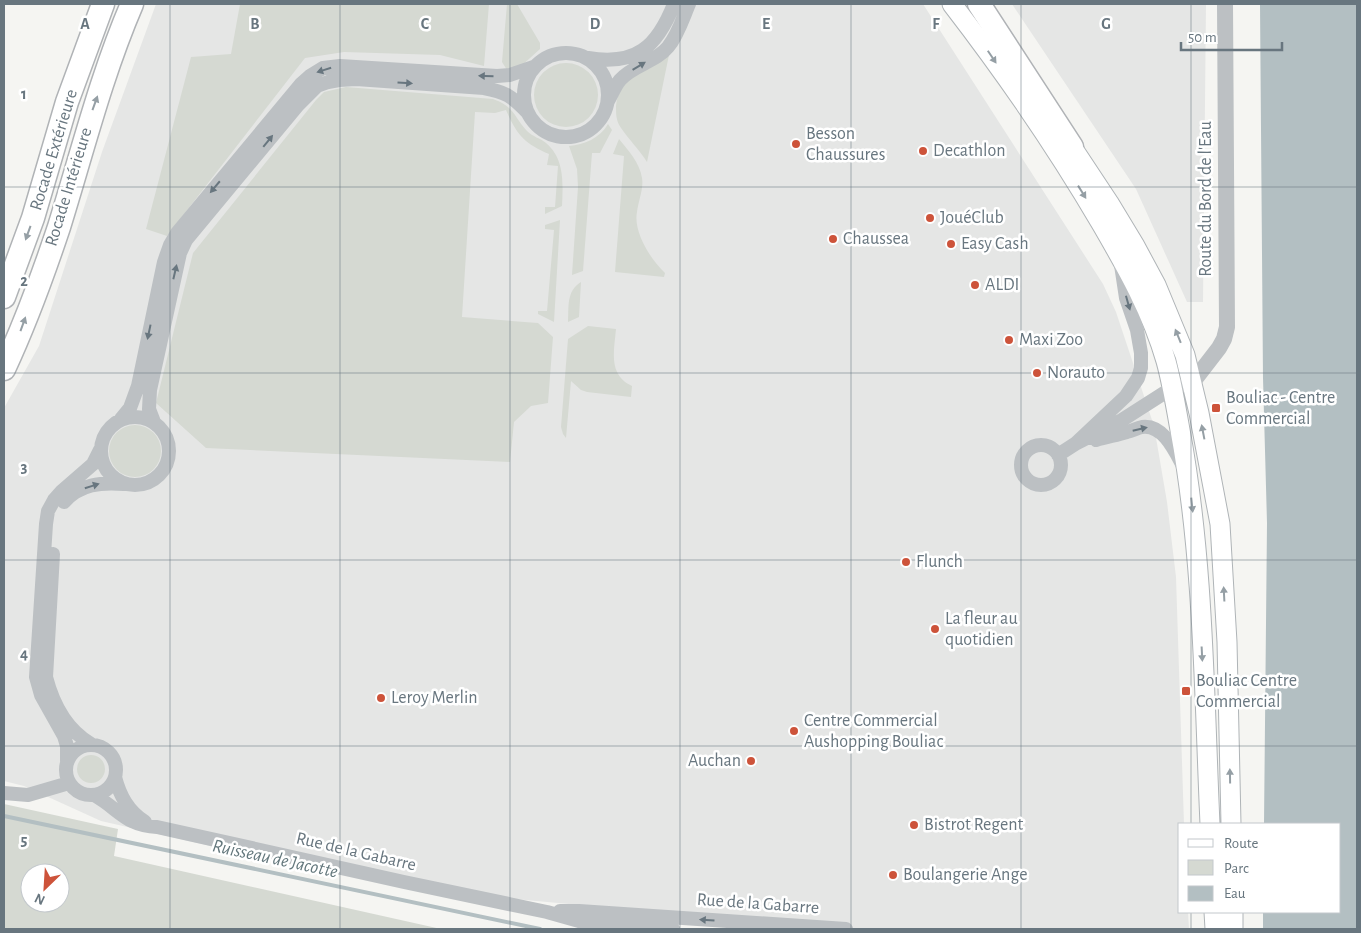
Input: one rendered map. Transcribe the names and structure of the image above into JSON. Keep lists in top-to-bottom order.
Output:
{
  "streets": {
    "highway": ["Rocade Extérieure", "Rocade Intérieure"],
    "street": ["Route du Bord de l'Eau", "Rue de la Gabarre"]
  },
  "one_way": ["Rocade Extérieure", "Rocade Intérieure"],
  "water": ["Ruisseau de Jacotte"],
  "places": {
    "other": [
      "Besson Chaussures",
      "Decathlon",
      "JouéClub",
      "Chaussea",
      "Easy Cash",
      "ALDI",
      "Maxi Zoo",
      "Norauto",
      "Flunch",
      "La fleur au quotidien",
      "Leroy Merlin",
      "Centre Commercial Aushopping Bouliac",
      "Auchan",
      "Bistrot Regent",
      "Boulangerie Ange"
    ],
    "transit": ["Bouliac - Centre Commercial", "Bouliac Centre Commercial"]
  },
  "legend": ["Route", "Parc", "Eau"],
  "scale_bar": "50 m",
  "north": "bottom left",
  "grid": {
    "columns": [
      "A",
      "B",
      "C",
      "D",
      "E",
      "F",
      "G"
    ],
    "rows": [
      "1",
      "2",
      "3",
      "4",
      "5"
    ]
  }
}
